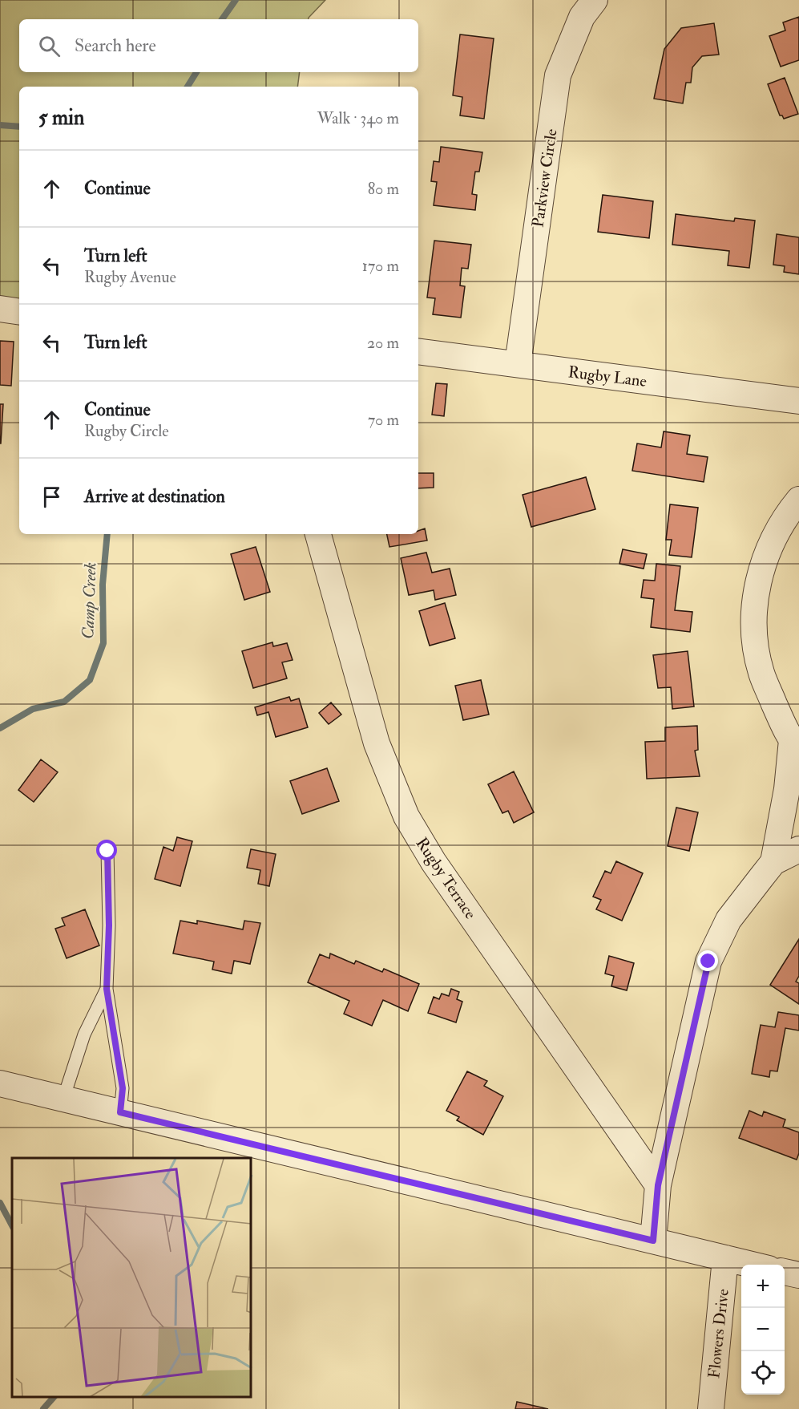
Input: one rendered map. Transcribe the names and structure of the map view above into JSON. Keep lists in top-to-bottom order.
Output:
{
  "streets": {
    "street": [
      "Parkview Circle",
      "Rugby Lane",
      "Rugby Terrace",
      "Flowers Drive"
    ]
  },
  "crossings": [
    ["Parkview Circle", "Rugby Lane"]
  ],
  "water": ["Camp Creek"],
  "page": {
    "search": "Search here",
    "heading": ["5 min", "Walk · 340 m"],
    "list": [
      ["Continue", "80 m"],
      ["Turn left", "Rugby Avenue", "170 m"],
      ["Turn left", "20 m"],
      ["Continue", "Rugby Circle", "70 m"],
      "Arrive at destination"
    ],
    "map_buttons": ["+", "−"]
  }
}
